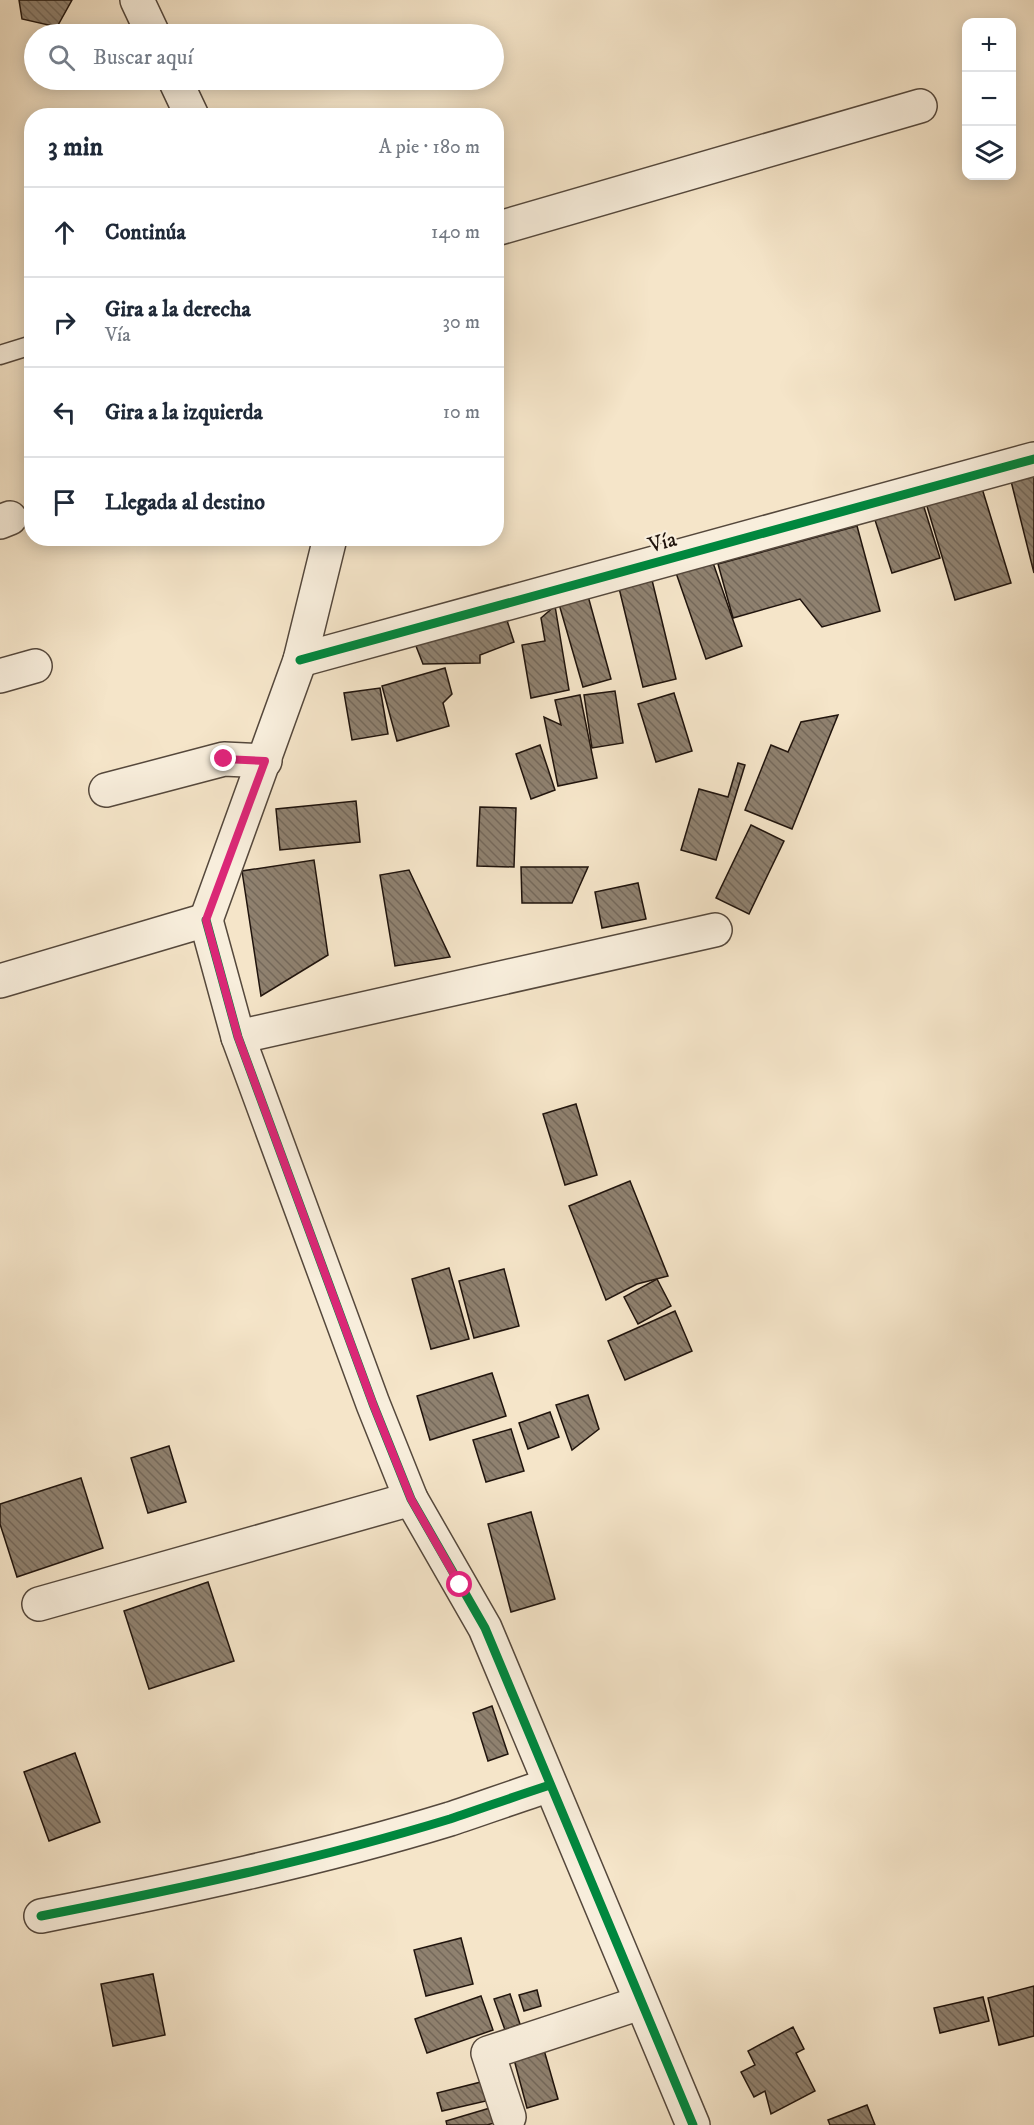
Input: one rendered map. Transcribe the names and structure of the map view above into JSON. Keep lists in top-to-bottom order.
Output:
{
  "streets": {
    "street": ["Vía"]
  },
  "page": {
    "map_buttons": ["+", "−"],
    "search": "Buscar aquí",
    "heading": ["3 min", "A pie · 180 m"],
    "list": [
      ["Continúa", "140 m"],
      ["Gira a la derecha", "Vía", "30 m"],
      ["Gira a la izquierda", "10 m"],
      "Llegada al destino"
    ]
  }
}
